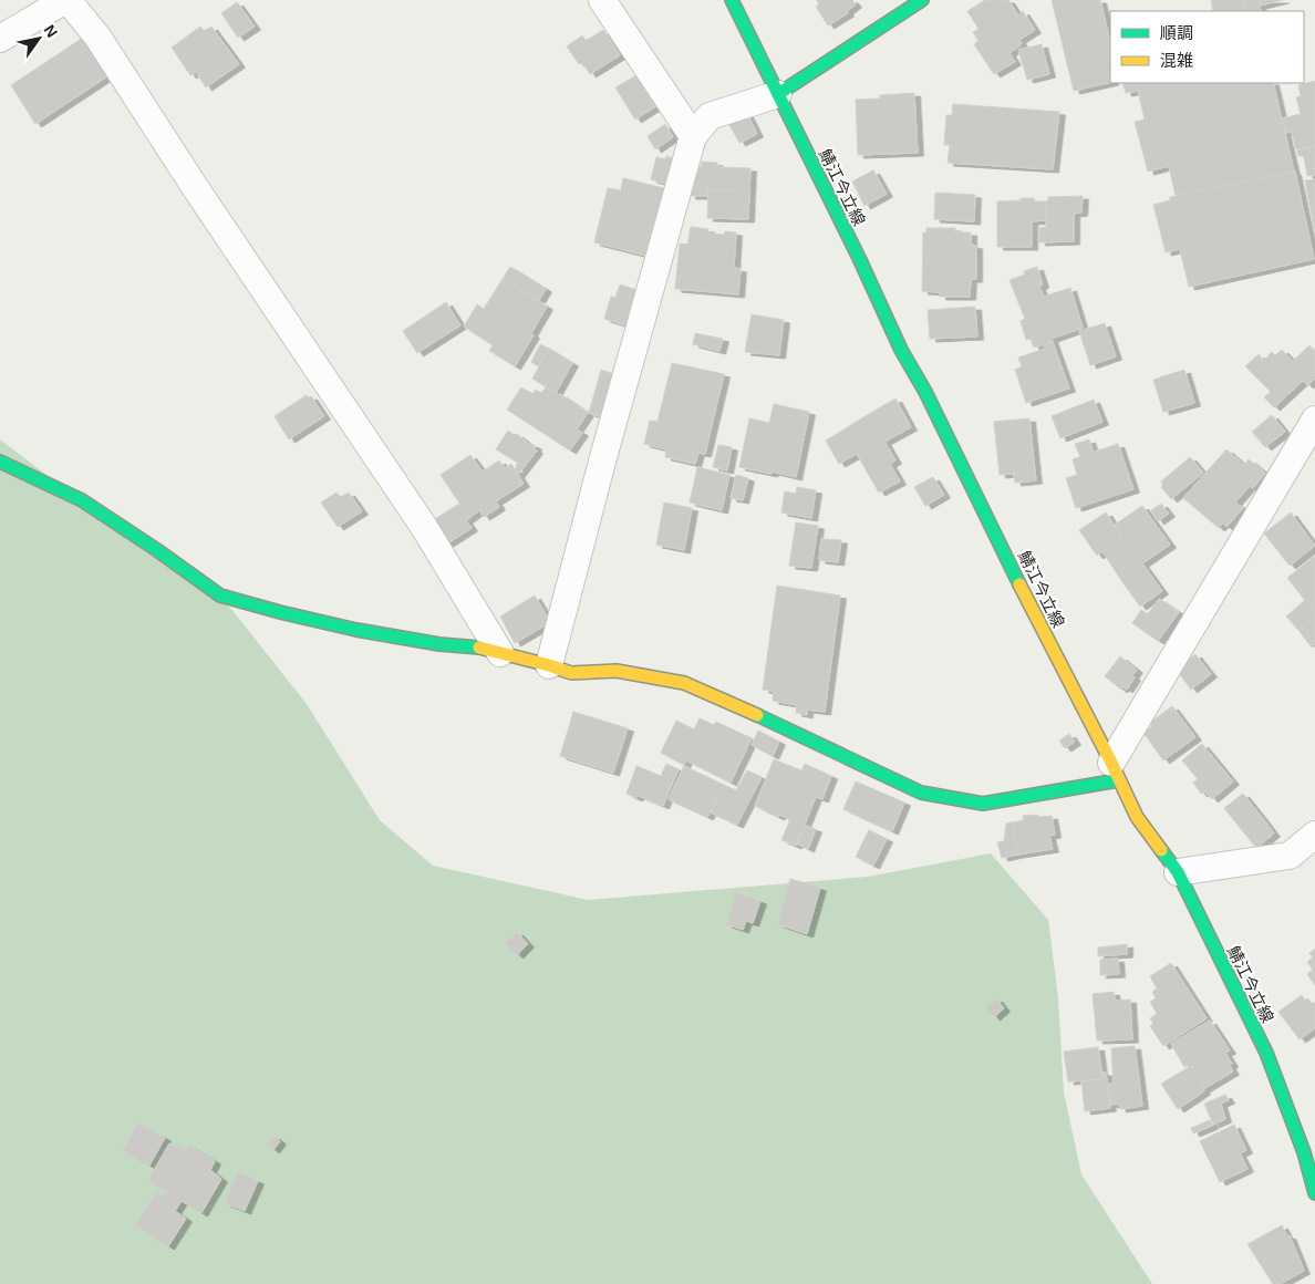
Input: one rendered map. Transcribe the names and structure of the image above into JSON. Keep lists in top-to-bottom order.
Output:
{
  "streets": {
    "street": ["鯖江今立線"]
  },
  "legend": ["順調", "混雑"],
  "north": "top right"
}
